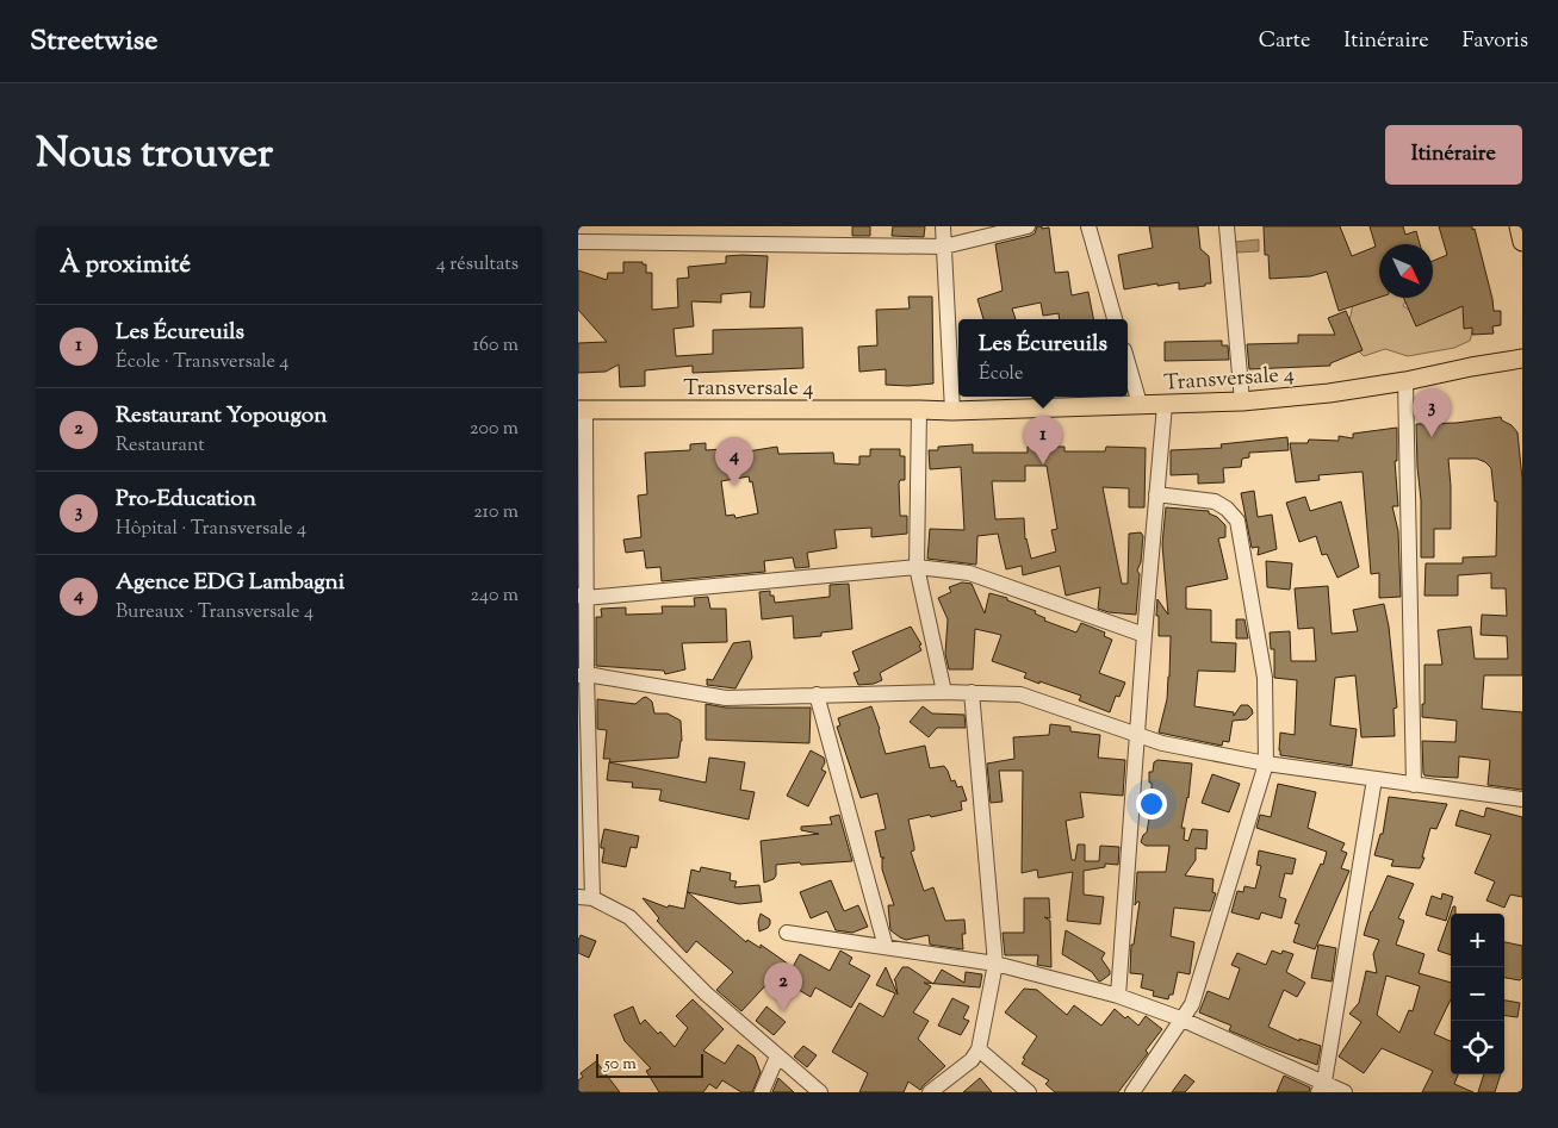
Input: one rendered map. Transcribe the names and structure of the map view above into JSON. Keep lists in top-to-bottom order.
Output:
{
  "streets": {
    "main road": ["Transversale 4"]
  },
  "scale_bar": "50 m",
  "north": "bottom right",
  "page": {
    "header": "Streetwise",
    "nav": ["Carte", "Itinéraire", "Favoris"],
    "title": "Nous trouver",
    "buttons": "Itinéraire",
    "heading": ["À proximité", "4 résultats"],
    "list": [
      {
        "mark": "1",
        "name": "Les Écureuils",
        "note": "École · Transversale 4",
        "value": "160 m"
      },
      {
        "mark": "2",
        "name": "Restaurant Yopougon",
        "note": "Restaurant",
        "value": "200 m"
      },
      {
        "mark": "3",
        "name": "Pro-Education",
        "note": "Hôpital · Transversale 4",
        "value": "210 m"
      },
      {
        "mark": "4",
        "name": "Agence EDG Lambagni",
        "note": "Bureaux · Transversale 4",
        "value": "240 m"
      }
    ],
    "popup": ["Les Écureuils", "École"],
    "pins": [
      "3",
      "1",
      "4",
      "2"
    ],
    "map_buttons": ["+", "−"],
    "scale": "50 m"
  }
}
